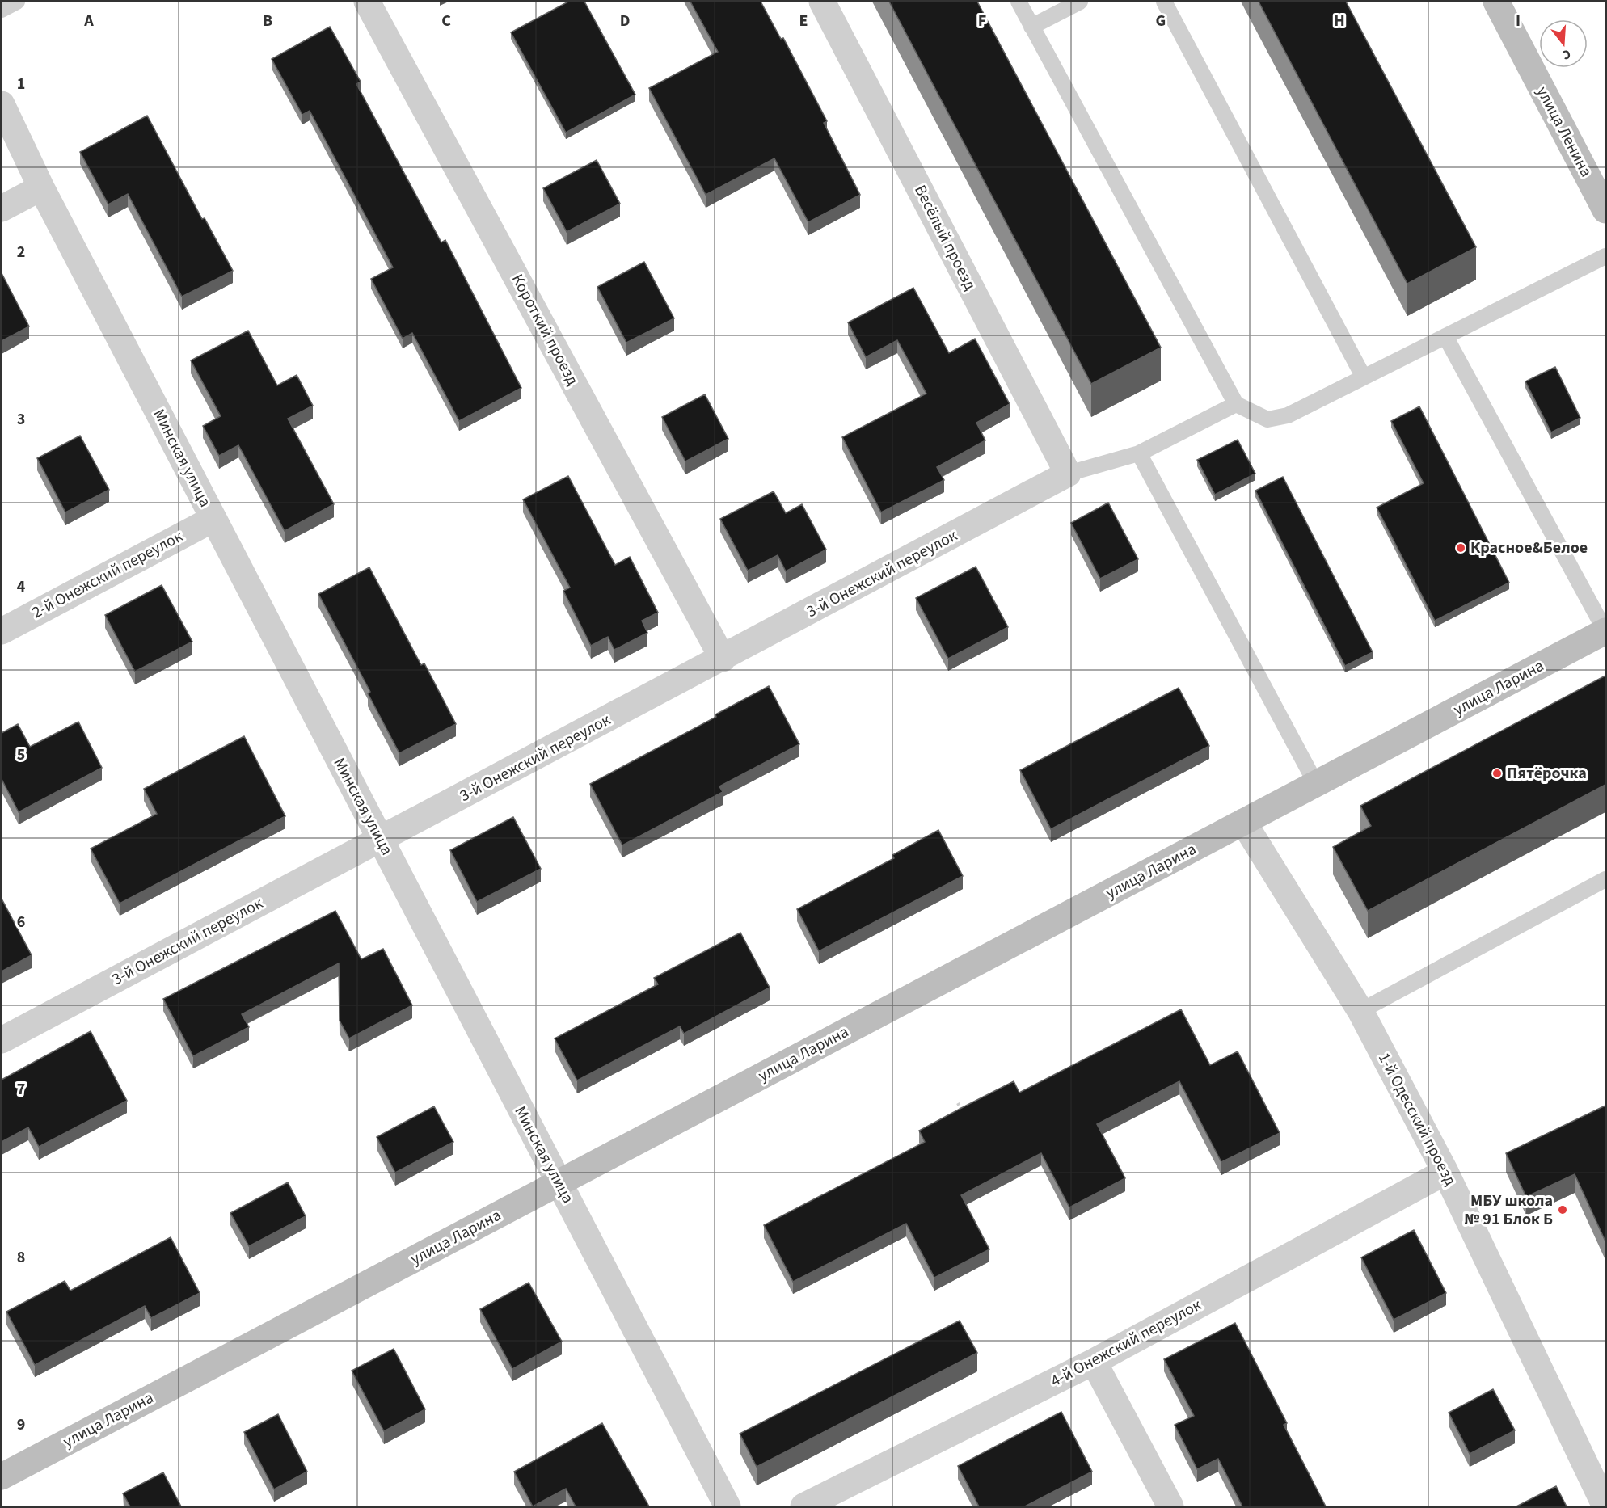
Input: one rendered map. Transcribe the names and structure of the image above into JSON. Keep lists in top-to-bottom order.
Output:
{
  "streets": {
    "street": [
      "улица Ленина",
      "Весёлый проезд",
      "Короткий проезд",
      "Минская улица",
      "3-й Онежский переулок",
      "2-й Онежский переулок",
      "улица Ларина",
      "1-й Одесский проезд",
      "4-й Онежский переулок"
    ]
  },
  "crossings": [
    ["Весёлый проезд", "3-й Онежский переулок"],
    ["Короткий проезд", "3-й Онежский переулок"],
    ["Минская улица", "3-й Онежский переулок"],
    ["Минская улица", "2-й Онежский переулок"],
    ["Минская улица", "улица Ларина"],
    ["улица Ларина", "1-й Одесский проезд"],
    ["1-й Одесский проезд", "4-й Онежский переулок"]
  ],
  "places": ["Красное&Белое", "Пятёрочка", "МБУ школа № 91 Блок Б"],
  "north": "bottom",
  "grid": {
    "columns": [
      "A",
      "B",
      "C",
      "D",
      "E",
      "F",
      "G",
      "H",
      "I"
    ],
    "rows": [
      "1",
      "2",
      "3",
      "4",
      "5",
      "6",
      "7",
      "8",
      "9"
    ]
  }
}
